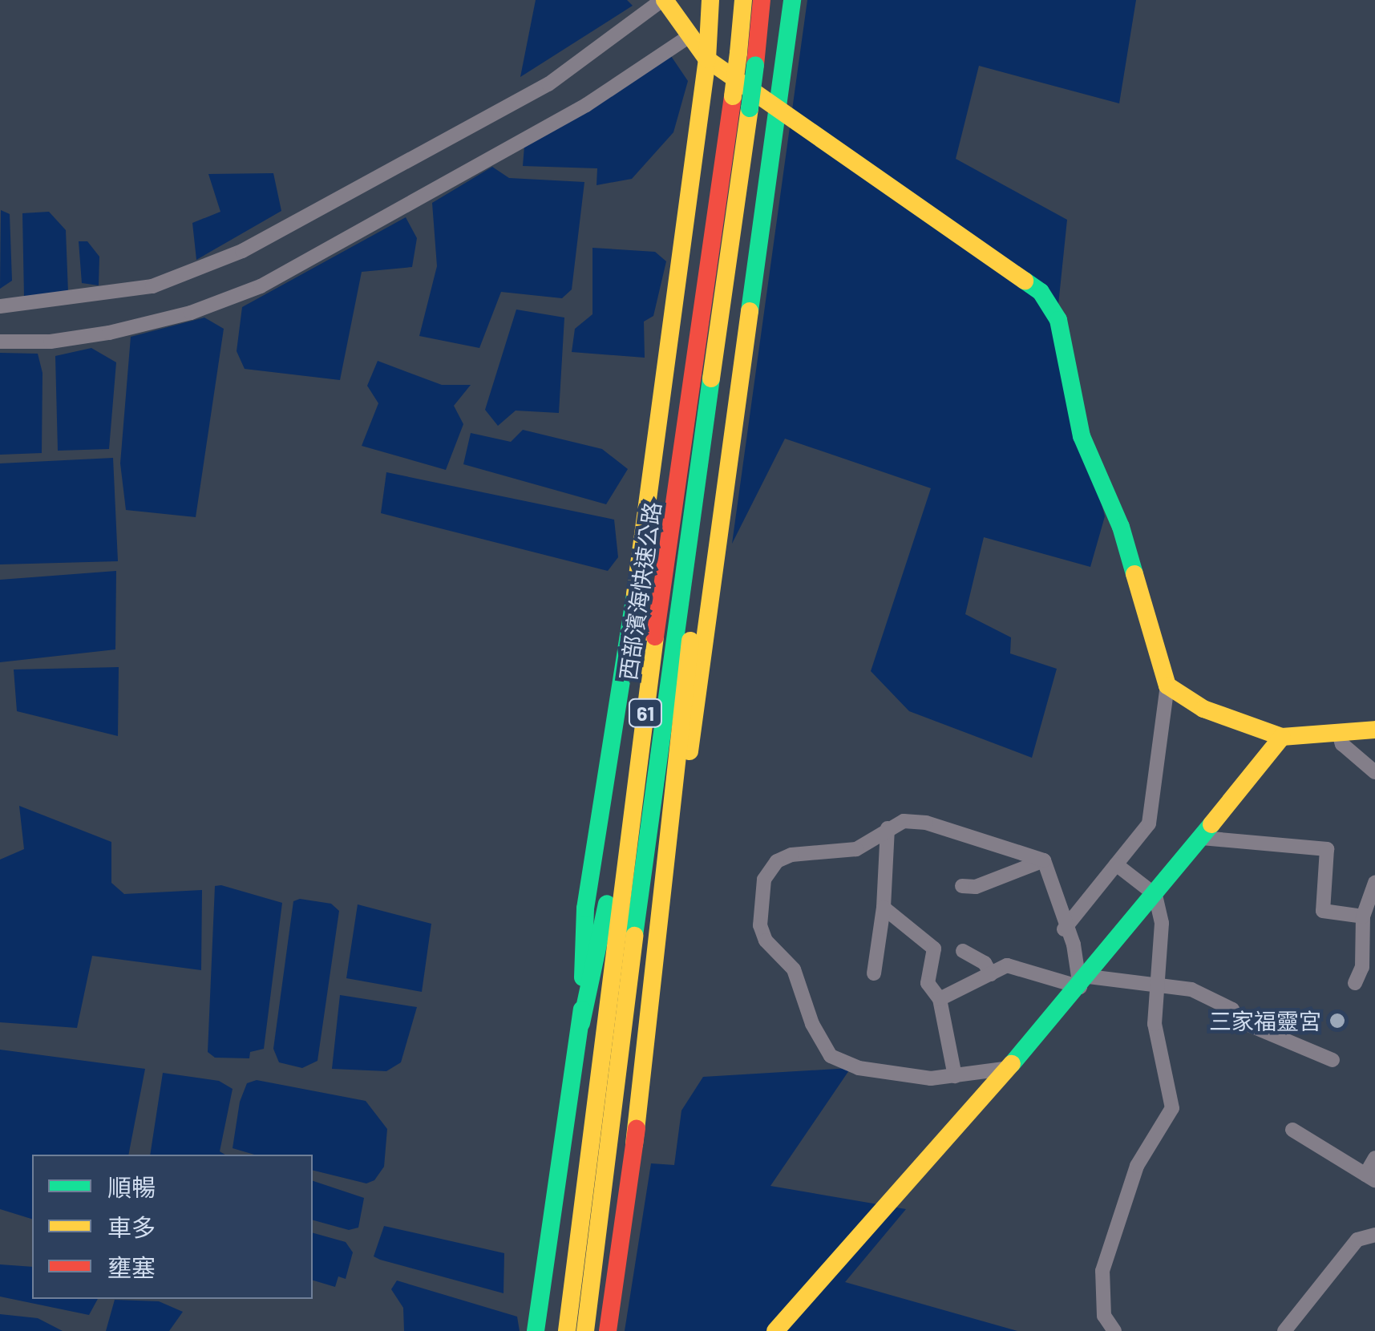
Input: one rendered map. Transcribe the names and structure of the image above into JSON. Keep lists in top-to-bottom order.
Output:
{
  "streets": {
    "main road": ["西部濱海快速公路", "61"]
  },
  "places": ["三家福靈宮"],
  "legend": ["順暢", "車多", "壅塞"]
}
